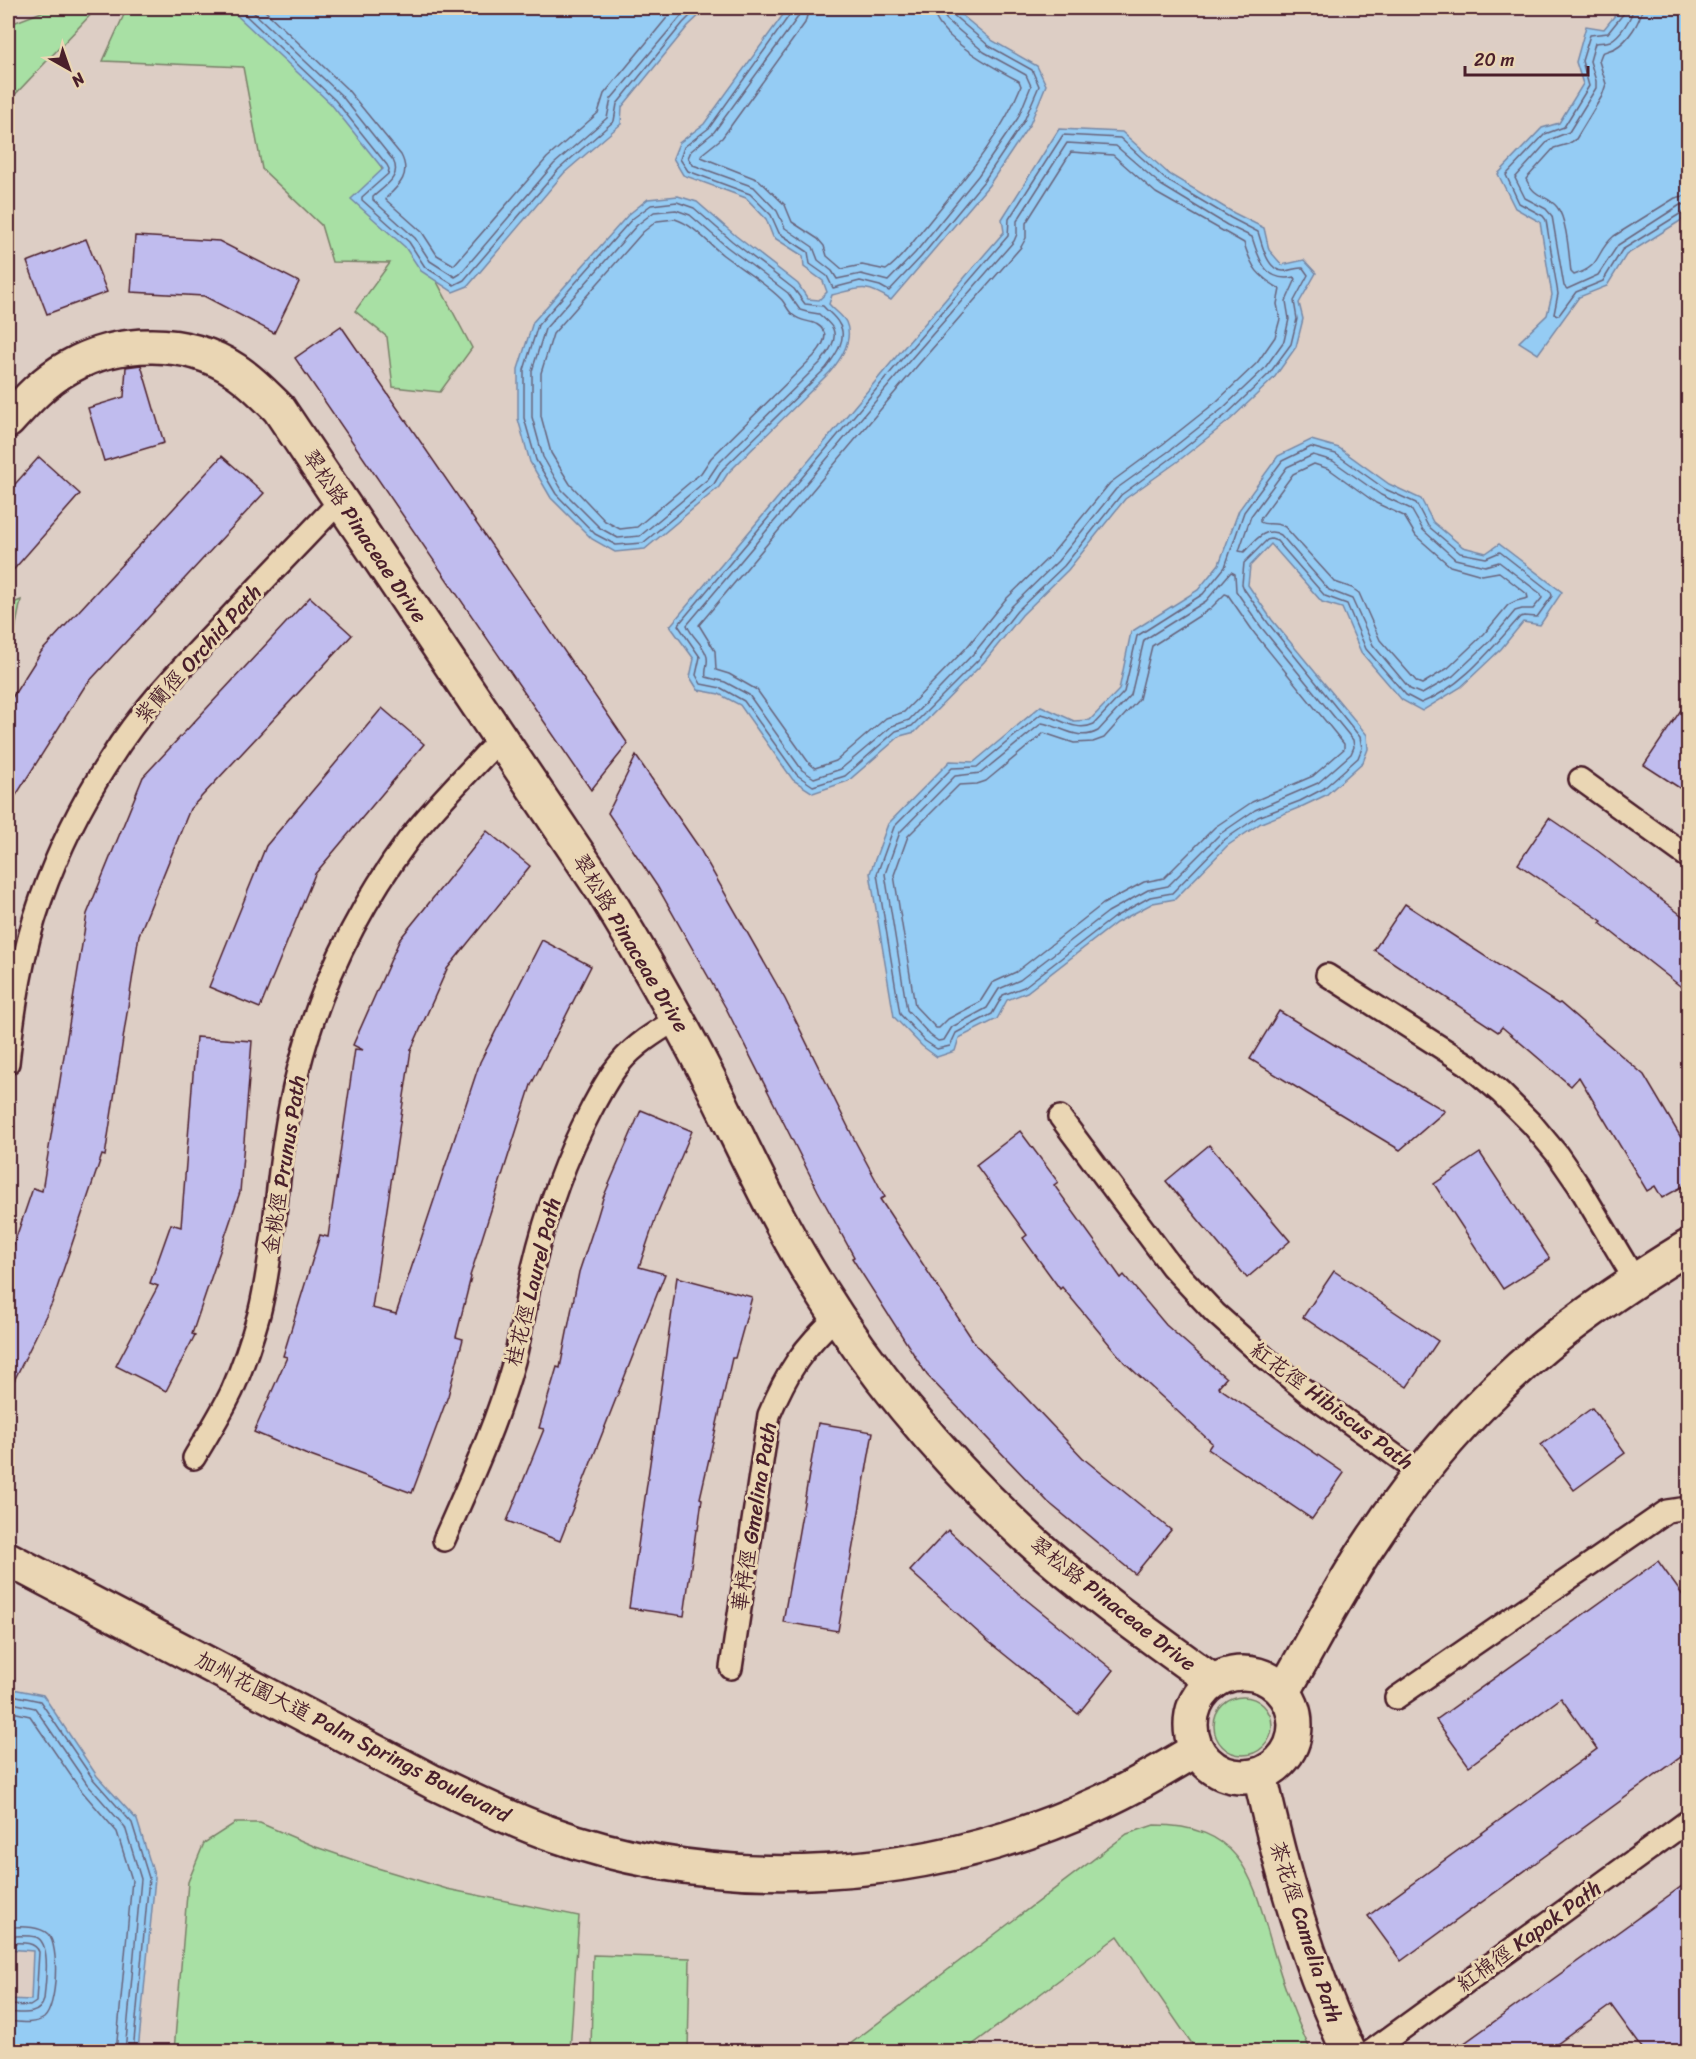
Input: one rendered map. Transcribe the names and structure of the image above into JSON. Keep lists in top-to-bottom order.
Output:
{
  "streets": {
    "street": ["翠松路 Pinaceae Drive", "加州花園大道 Palm Springs Boulevard", "茶花徑 Camelia Path"],
    "lane": [
      "紫蘭徑 Orchid Path",
      "金桃徑 Prunus Path",
      "桂花徑 Laurel Path",
      "紅花徑 Hibiscus Path",
      "華梓徑 Gmelina Path",
      "紅棉徑 Kapok Path"
    ]
  },
  "crossings": [
    ["翠松路 Pinaceae Drive", "紫蘭徑 Orchid Path"],
    ["翠松路 Pinaceae Drive", "金桃徑 Prunus Path"],
    ["翠松路 Pinaceae Drive", "桂花徑 Laurel Path"],
    ["翠松路 Pinaceae Drive", "華梓徑 Gmelina Path"],
    ["翠松路 Pinaceae Drive", "加州花園大道 Palm Springs Boulevard"],
    ["翠松路 Pinaceae Drive", "茶花徑 Camelia Path"],
    ["加州花園大道 Palm Springs Boulevard", "茶花徑 Camelia Path"]
  ],
  "scale_bar": "20 m",
  "north": "bottom right"
}
